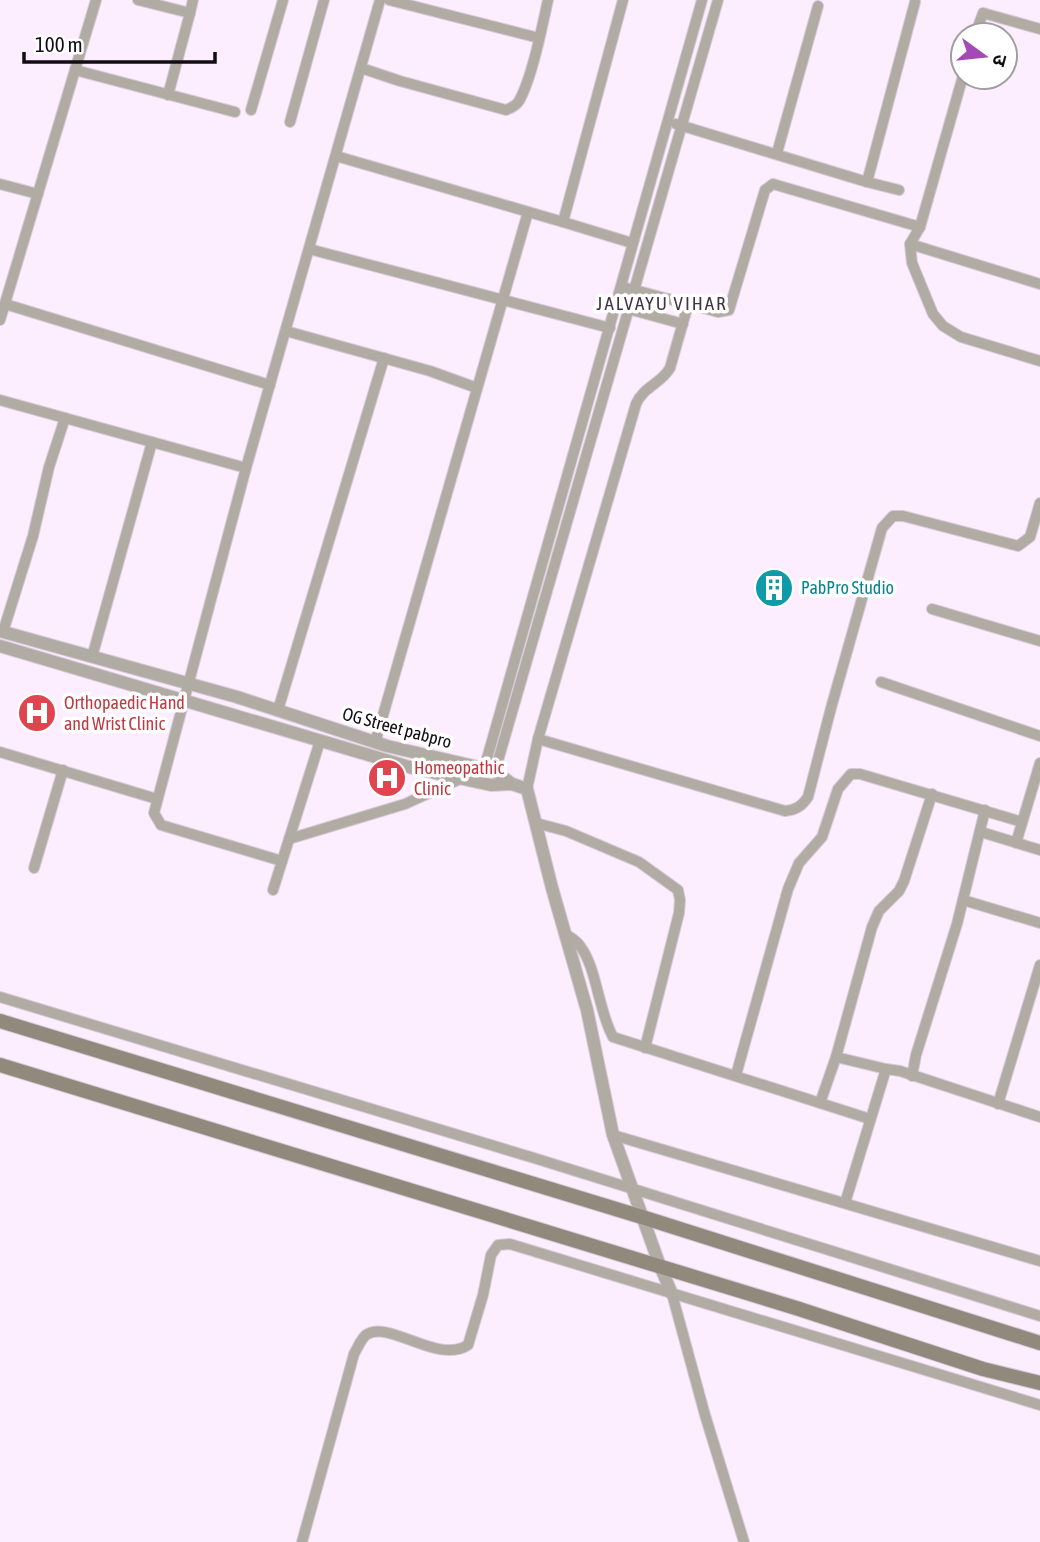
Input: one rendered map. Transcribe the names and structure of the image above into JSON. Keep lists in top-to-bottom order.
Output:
{
  "streets": {
    "street": ["OG Street pabpro"]
  },
  "districts": ["JALVAYU VIHAR"],
  "places": {
    "building": ["PabPro Studio"],
    "hospital": ["Orthopaedic Hand and Wrist Clinic", "Homeopathic Clinic"]
  },
  "scale_bar": "100 m",
  "north": "right"
}
